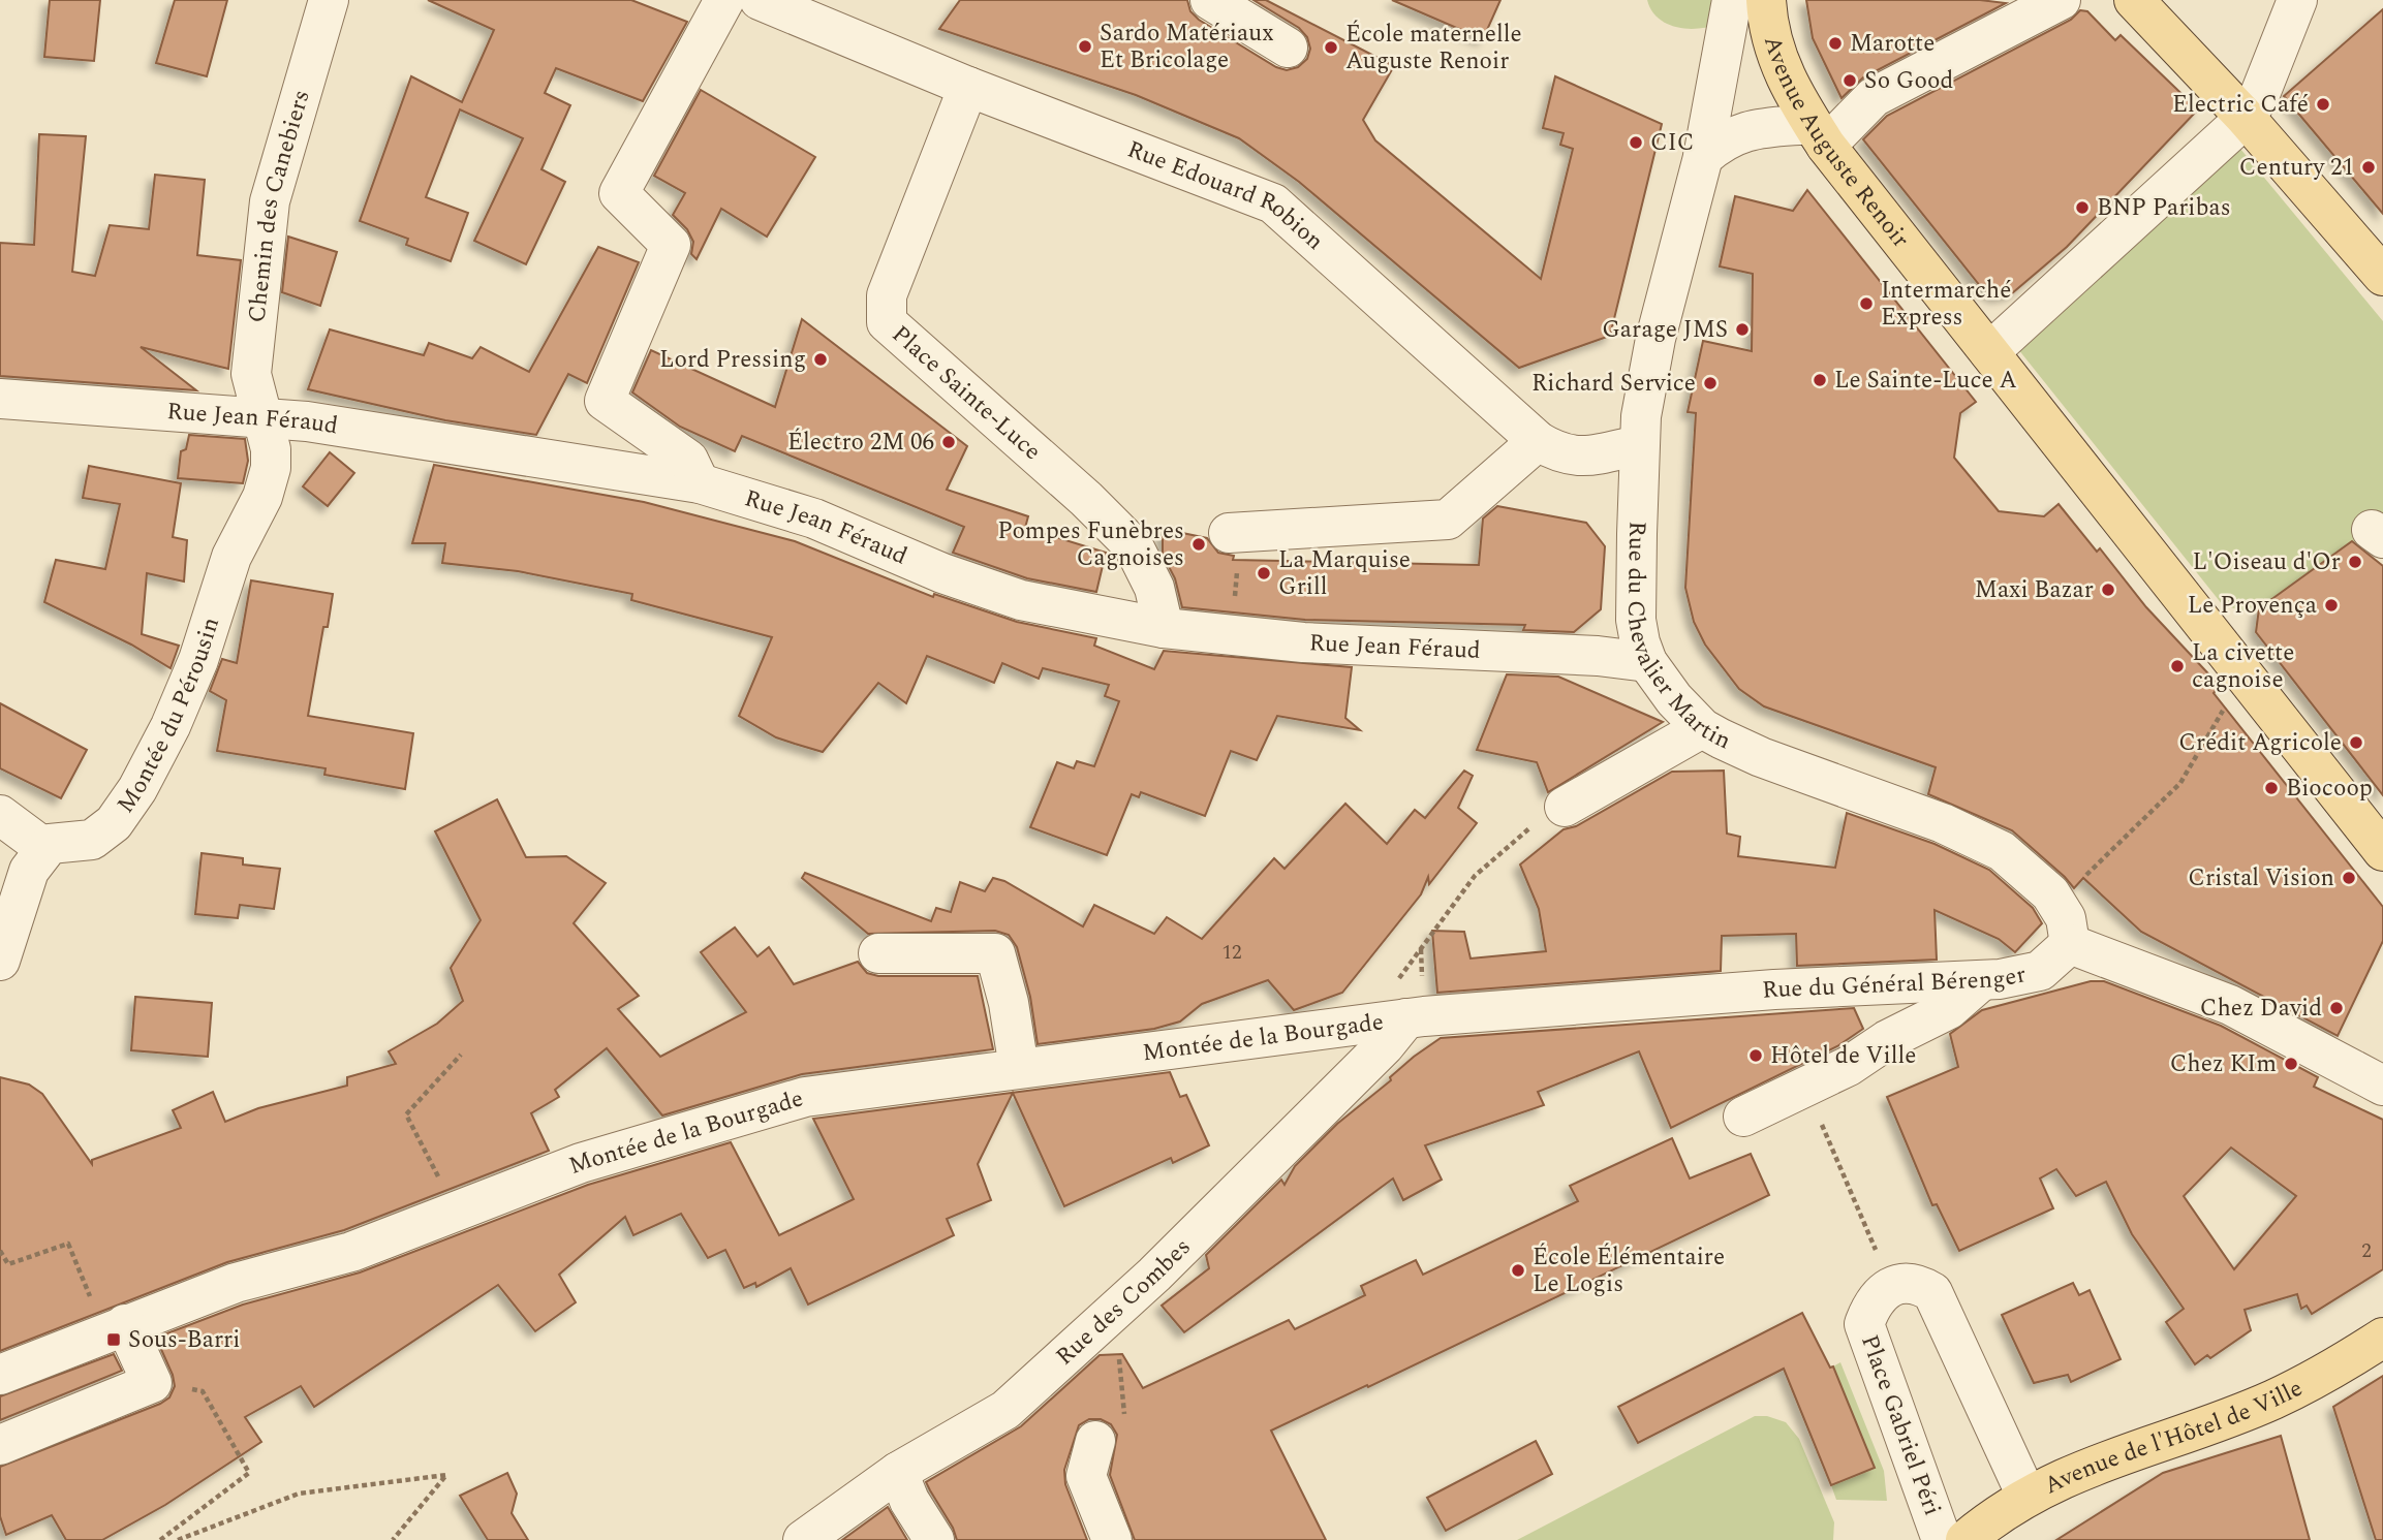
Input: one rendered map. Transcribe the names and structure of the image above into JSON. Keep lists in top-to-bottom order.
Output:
{
  "streets": {
    "main road": ["Avenue Auguste Renoir", "Avenue de l'Hôtel de Ville"],
    "street": [
      "Rue Edouard Robion",
      "Chemin des Canebiers",
      "Place Sainte-Luce",
      "Rue Jean Féraud",
      "Rue du Chevalier Martin",
      "Montée du Pérousin",
      "Rue du Général Bérenger",
      "Montée de la Bourgade",
      "Rue des Combes",
      "Place Gabriel Péri"
    ]
  },
  "crossings": [
    ["Rue Edouard Robion", "Place Sainte-Luce"],
    ["Rue Edouard Robion", "Rue du Chevalier Martin"],
    ["Chemin des Canebiers", "Rue Jean Féraud"],
    ["Chemin des Canebiers", "Montée du Pérousin"],
    ["Place Sainte-Luce", "Rue Jean Féraud"],
    ["Rue Jean Féraud", "Rue du Chevalier Martin"],
    ["Rue Jean Féraud", "Montée du Pérousin"],
    ["Rue du Chevalier Martin", "Rue du Général Bérenger"],
    ["Rue du Général Bérenger", "Montée de la Bourgade"],
    ["Rue du Général Bérenger", "Rue des Combes"],
    ["Montée de la Bourgade", "Rue des Combes"],
    ["Place Gabriel Péri", "Avenue de l'Hôtel de Ville"]
  ],
  "places": {
    "other": [
      "Marotte",
      "Sardo Matériaux Et Bricolage",
      "École maternelle Auguste Renoir",
      "So Good",
      "Electric Café",
      "CIC",
      "Century 21",
      "BNP Paribas",
      "Intermarché Express",
      "Garage JMS",
      "Lord Pressing",
      "Le Sainte-Luce A",
      "Richard Service",
      "Électro 2M 06",
      "Pompes Funèbres Cagnoises",
      "L'Oiseau d'Or",
      "La Marquise Grill",
      "Maxi Bazar",
      "Le Provença",
      "La civette cagnoise",
      "Crédit Agricole",
      "Biocoop",
      "Cristal Vision",
      "Chez David",
      "Hôtel de Ville",
      "Chez KIm",
      "École Élémentaire Le Logis"
    ],
    "transit": ["Sous-Barri"]
  },
  "house_numbers": ["12", "2"]
}
